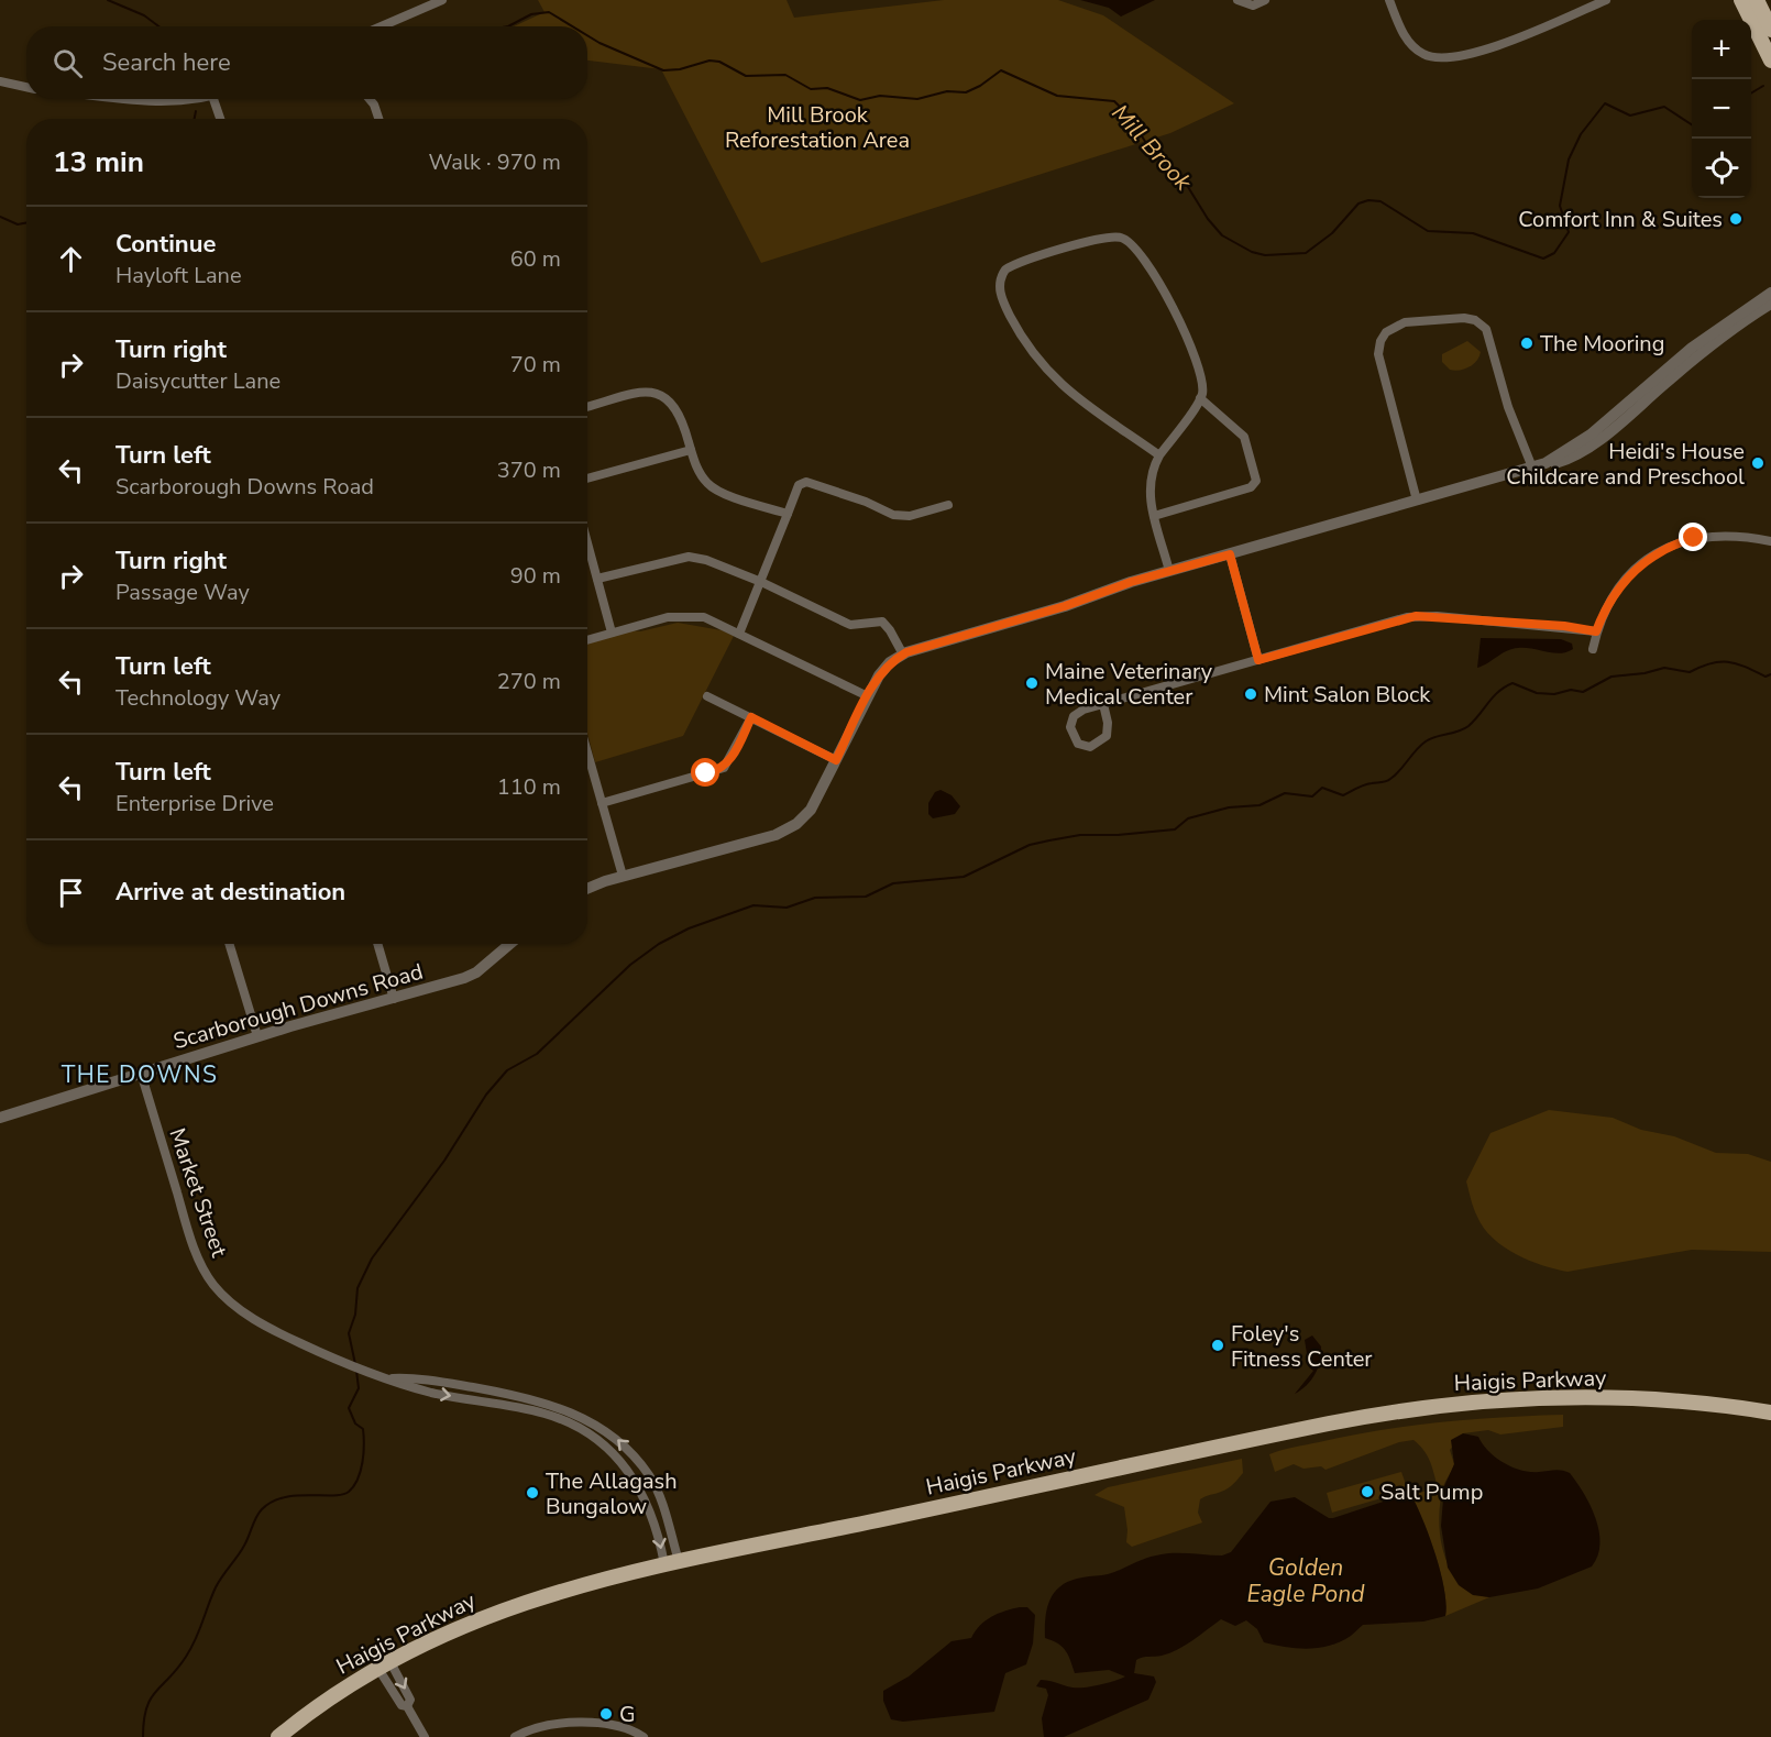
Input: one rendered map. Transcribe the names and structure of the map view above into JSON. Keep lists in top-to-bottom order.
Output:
{
  "streets": {
    "main road": ["Haigis Parkway"],
    "street": ["Scarborough Downs Road", "Market Street"]
  },
  "crossings": [
    ["Scarborough Downs Road", "Market Street"],
    ["Market Street", "Haigis Parkway"]
  ],
  "districts": ["THE DOWNS"],
  "water": ["Mill Brook", "Golden Eagle Pond"],
  "parks": ["Mill Brook Reforestation Area"],
  "places": [
    "Comfort Inn & Suites",
    "The Mooring",
    "Heidi's House Childcare and Preschool",
    "Maine Veterinary Medical Center",
    "Mint Salon Block",
    "Foley's Fitness Center",
    "Salt Pump",
    "The Allagash Bungalow",
    "G"
  ],
  "page": {
    "map_buttons": ["+", "−"],
    "search": "Search here",
    "heading": ["13 min", "Walk · 970 m"],
    "list": [
      ["Continue", "Hayloft Lane", "60 m"],
      ["Turn right", "Daisycutter Lane", "70 m"],
      ["Turn left", "Scarborough Downs Road", "370 m"],
      ["Turn right", "Passage Way", "90 m"],
      ["Turn left", "Technology Way", "270 m"],
      ["Turn left", "Enterprise Drive", "110 m"],
      "Arrive at destination"
    ]
  }
}
